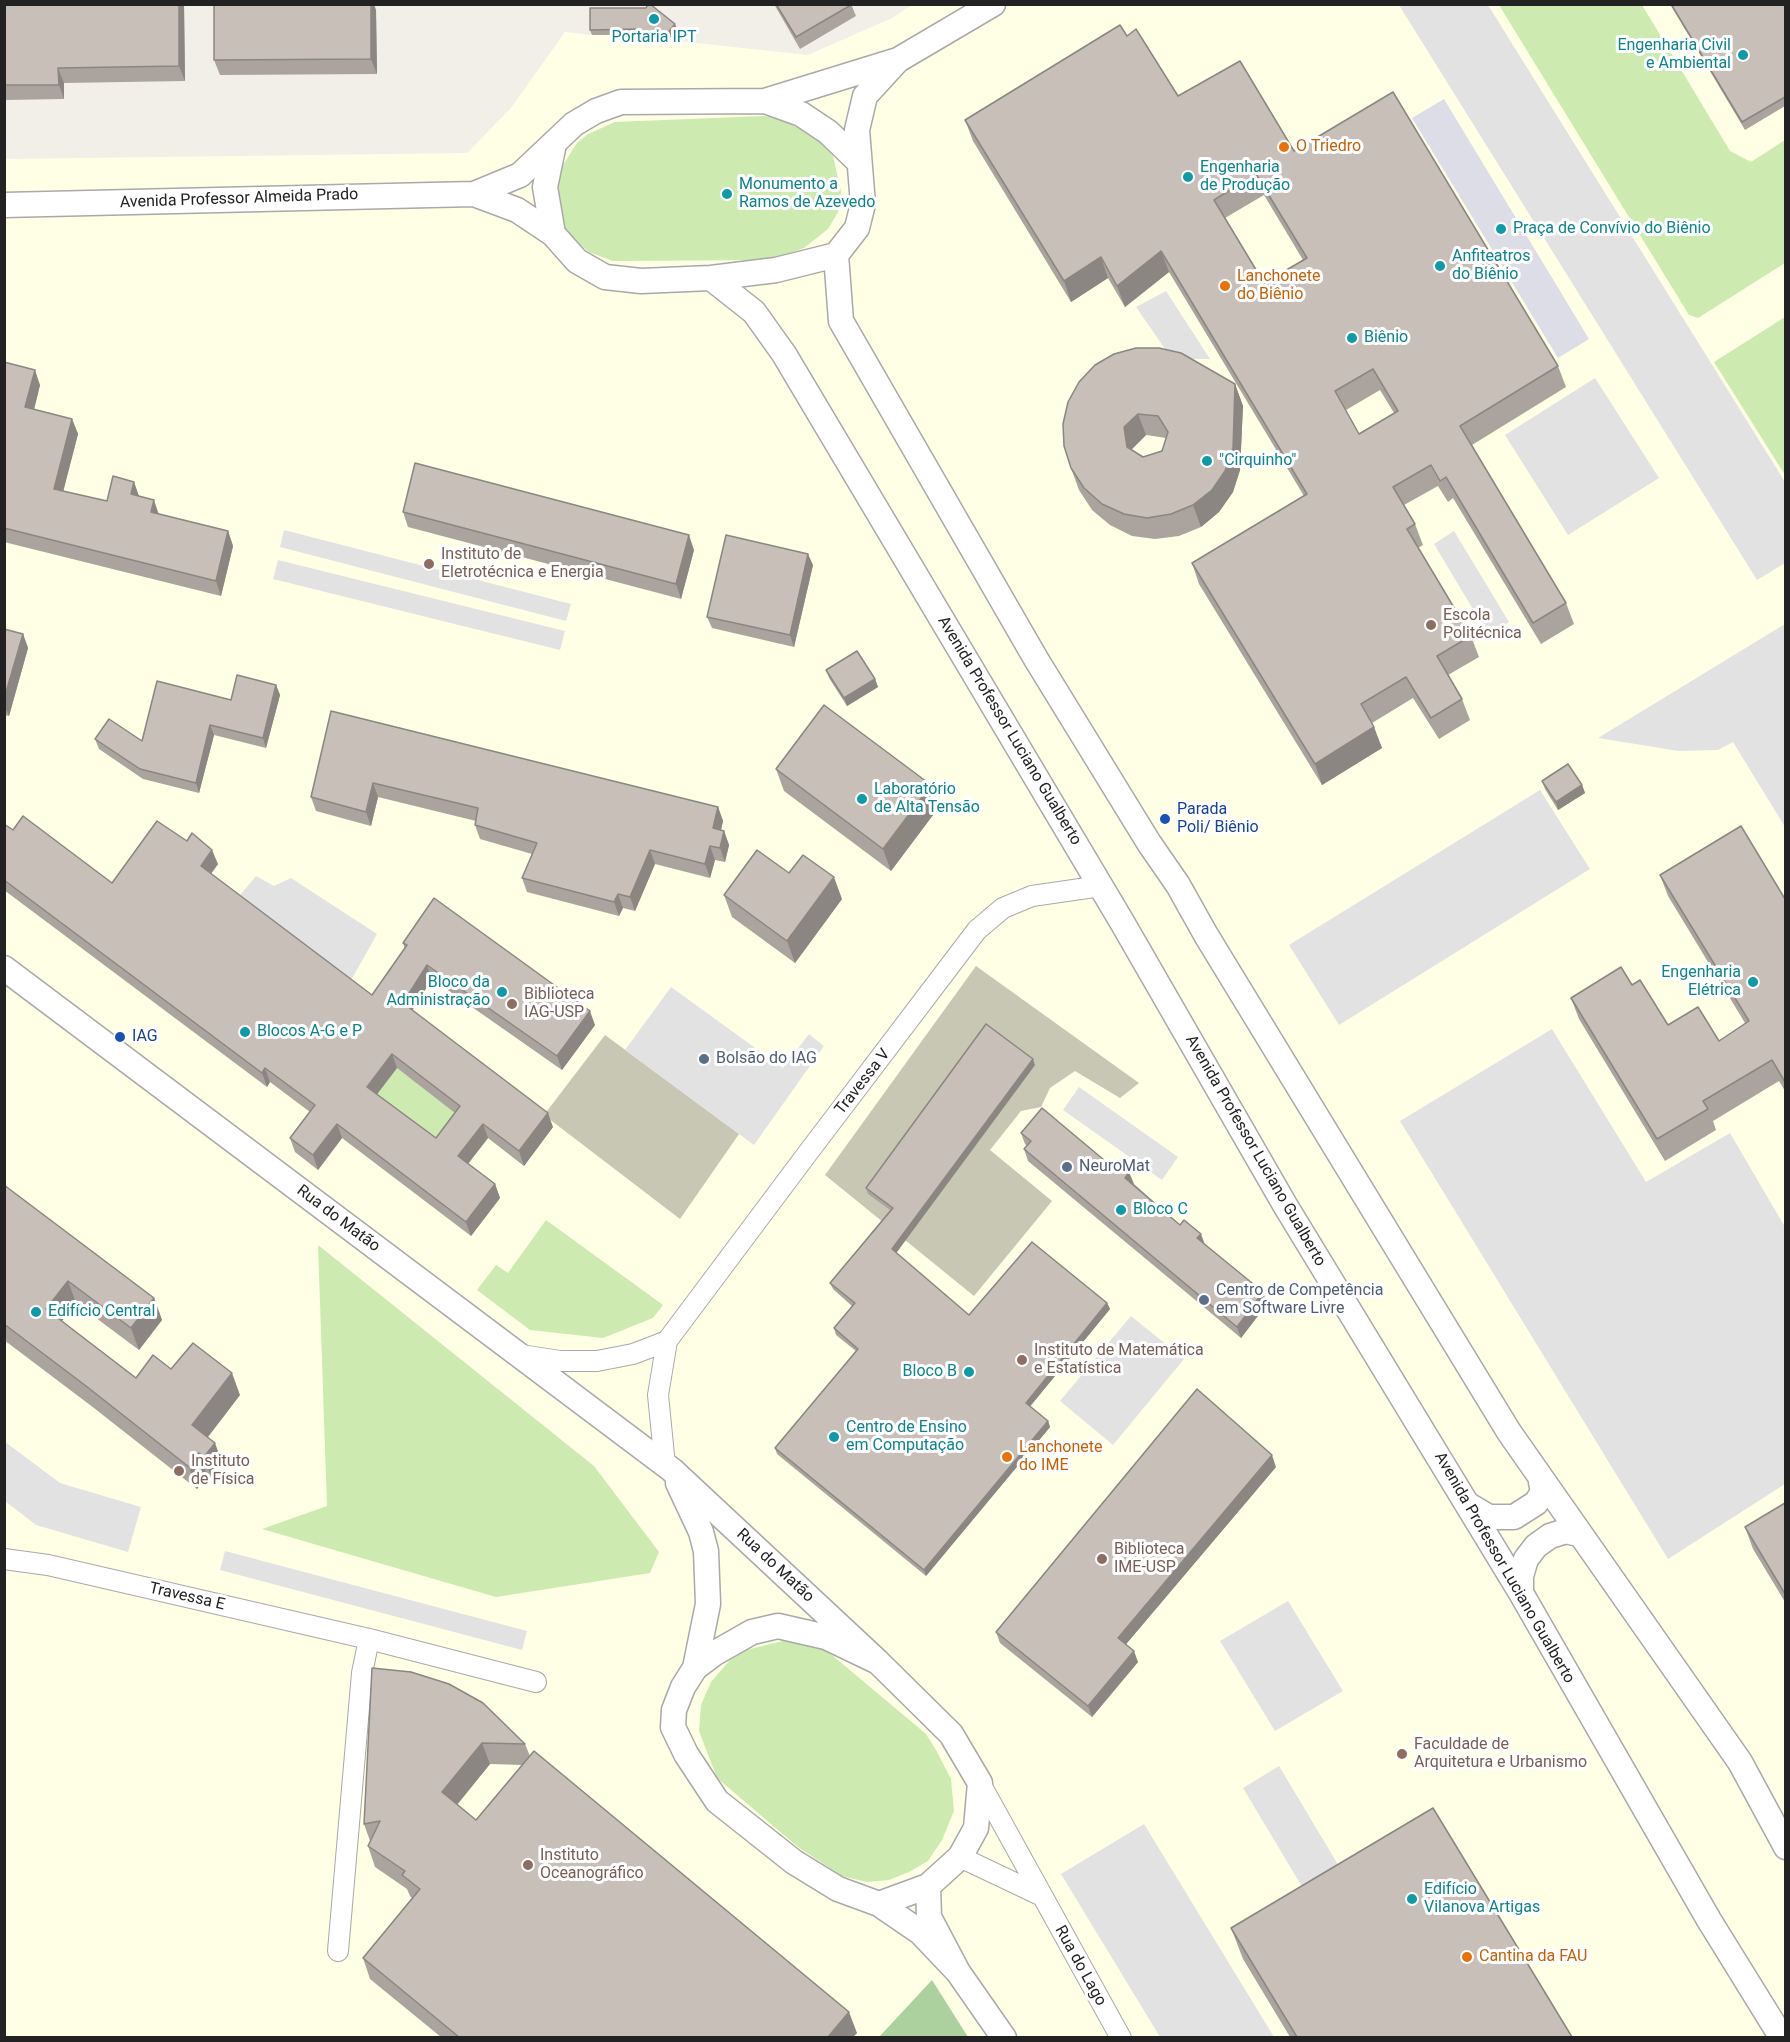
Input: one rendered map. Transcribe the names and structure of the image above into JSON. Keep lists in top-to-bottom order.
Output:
{
  "streets": {
    "street": [
      "Avenida Professor Almeida Prado",
      "Avenida Professor Luciano Gualberto",
      "Travessa V",
      "Rua do Matão",
      "Travessa E",
      "Rua do Lago"
    ]
  },
  "crossings": [
    ["Avenida Professor Almeida Prado", "Avenida Professor Luciano Gualberto"],
    ["Avenida Professor Luciano Gualberto", "Travessa V"],
    ["Travessa V", "Rua do Matão"],
    ["Rua do Matão", "Rua do Lago"]
  ],
  "places": [
    "Portaria IPT",
    "Engenharia Civil e Ambiental",
    "O Triedro",
    "Engenharia de Produção",
    "Monumento a Ramos de Azevedo",
    "Praça de Convívio do Biênio",
    "Anfiteatros do Biênio",
    "Lanchonete do Biênio",
    "Biênio",
    "\"Cirquinho\"",
    "Instituto de Eletrotécnica e Energia",
    "Escola Politécnica",
    "Laboratório de Alta Tensão",
    "Parada Poli/ Biênio",
    "Engenharia Elétrica",
    "Bloco da Administração",
    "Biblioteca IAG-USP",
    "Blocos A-G e P",
    "IAG",
    "Bolsão do IAG",
    "NeuroMat",
    "Bloco C",
    "Centro de Competência em Software Livre",
    "Edifício Central",
    "Instituto de Matemática e Estatística",
    "Bloco B",
    "Centro de Ensino em Computação",
    "Lanchonete do IME",
    "Instituto de Física",
    "Biblioteca IME-USP",
    "Faculdade de Arquitetura e Urbanismo",
    "Instituto Oceanográfico",
    "Edifício Vilanova Artigas",
    "Cantina da FAU"
  ]
}
